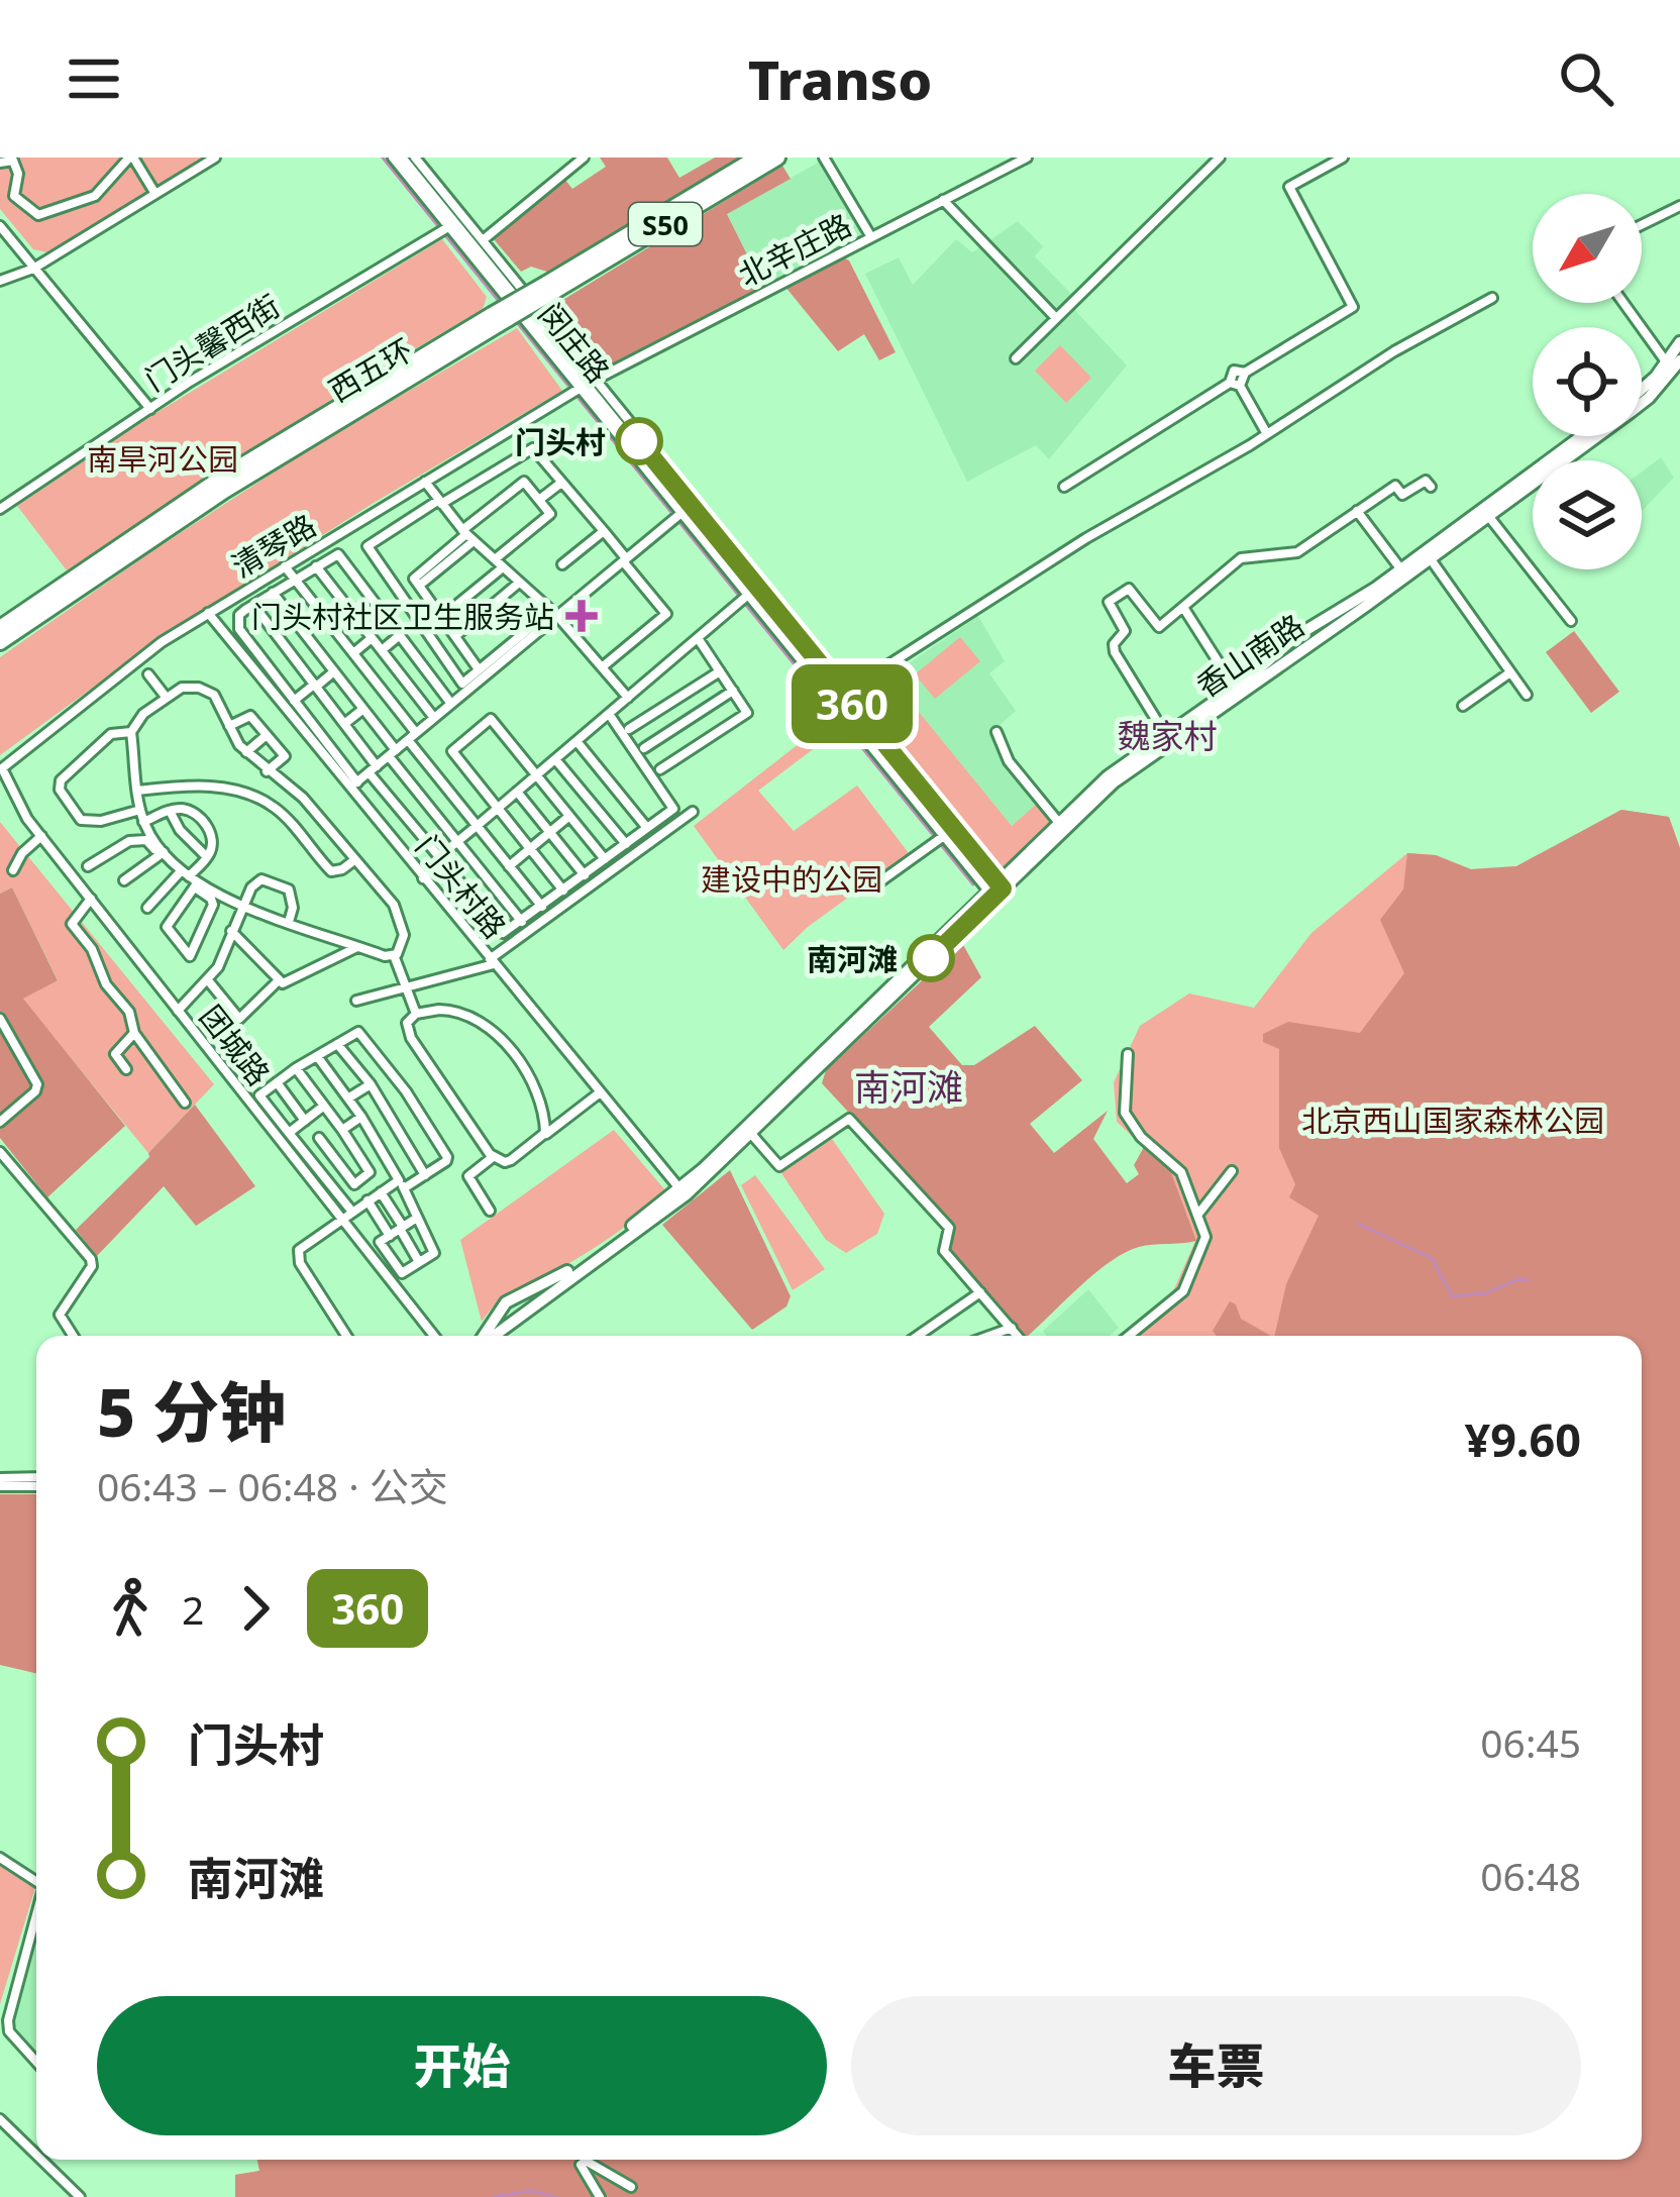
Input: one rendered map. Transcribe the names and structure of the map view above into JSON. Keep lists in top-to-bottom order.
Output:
{
  "streets": {
    "highway": ["S50", "西五环"],
    "main road": ["闵庄路", "香山南路"],
    "street": [
      "北辛庄路",
      "门头馨西街",
      "清琴路",
      "门头村路",
      "团城路"
    ]
  },
  "crossings": [
    ["北辛庄路", "闵庄路"],
    ["北辛庄路", "清琴路"],
    ["门头馨西街", "闵庄路"],
    ["闵庄路", "清琴路"],
    ["闵庄路", "香山南路"],
    ["清琴路", "门头村路"],
    ["清琴路", "团城路"],
    ["香山南路", "门头村路"]
  ],
  "districts": ["魏家村", "南河滩"],
  "parks": ["南旱河公园", "建设中的公园", "北京西山国家森林公园"],
  "places": {
    "other": ["门头村", "南河滩"],
    "health": ["门头村社区卫生服务站"]
  },
  "lines": ["bus line 360"],
  "north": "bottom left",
  "page": {
    "header": "Transo",
    "on_map": "360",
    "heading": ["5 分钟", "06:43 – 06:48 · 公交", "¥9.60"],
    "legs": ["2", "360"],
    "list": [
      {
        "name": "门头村",
        "value": "06:45"
      },
      {
        "name": "南河滩",
        "value": "06:48"
      }
    ],
    "buttons": ["开始", "车票"]
  }
}
